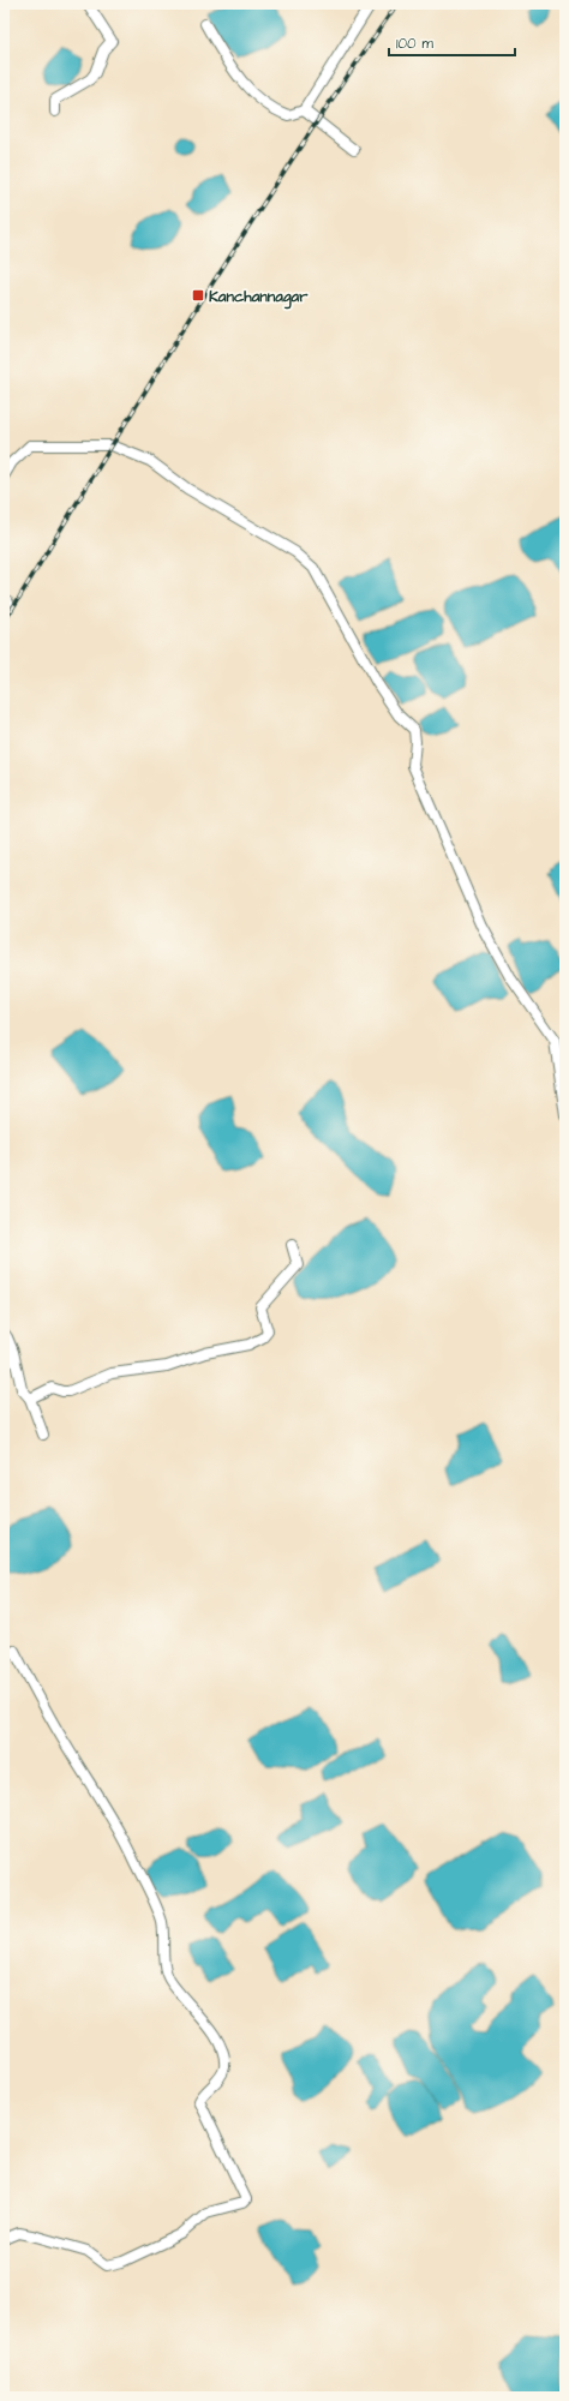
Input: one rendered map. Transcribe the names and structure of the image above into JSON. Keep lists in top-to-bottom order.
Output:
{
  "places": {
    "transit": ["Kanchannagar"]
  },
  "scale_bar": "100 m"
}
